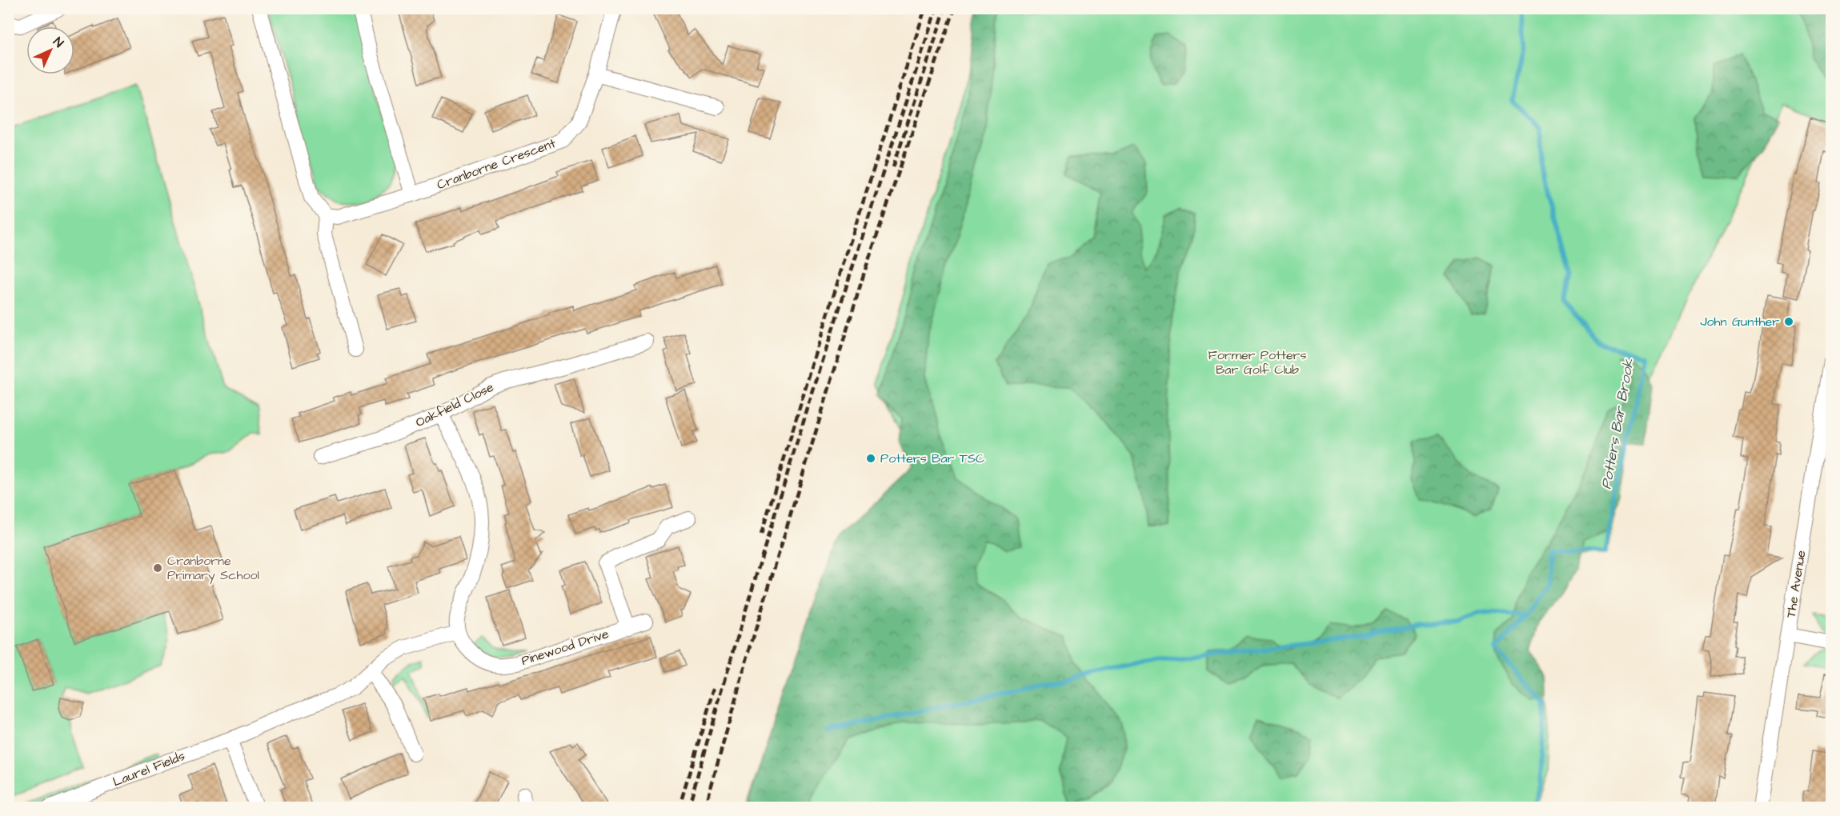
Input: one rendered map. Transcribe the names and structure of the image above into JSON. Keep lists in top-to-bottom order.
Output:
{
  "streets": {
    "street": [
      "Cranborne Crescent",
      "Oakfield Close",
      "The Avenue",
      "Pinewood Drive",
      "Laurel Fields"
    ]
  },
  "crossings": [
    ["Pinewood Drive", "Laurel Fields"]
  ],
  "water": ["Potters Bar Brook"],
  "parks": ["Former Potters Bar Golf Club"],
  "places": ["John Gunther", "Potters Bar TSC", "Cranborne Primary School"],
  "north": "top right"
}
